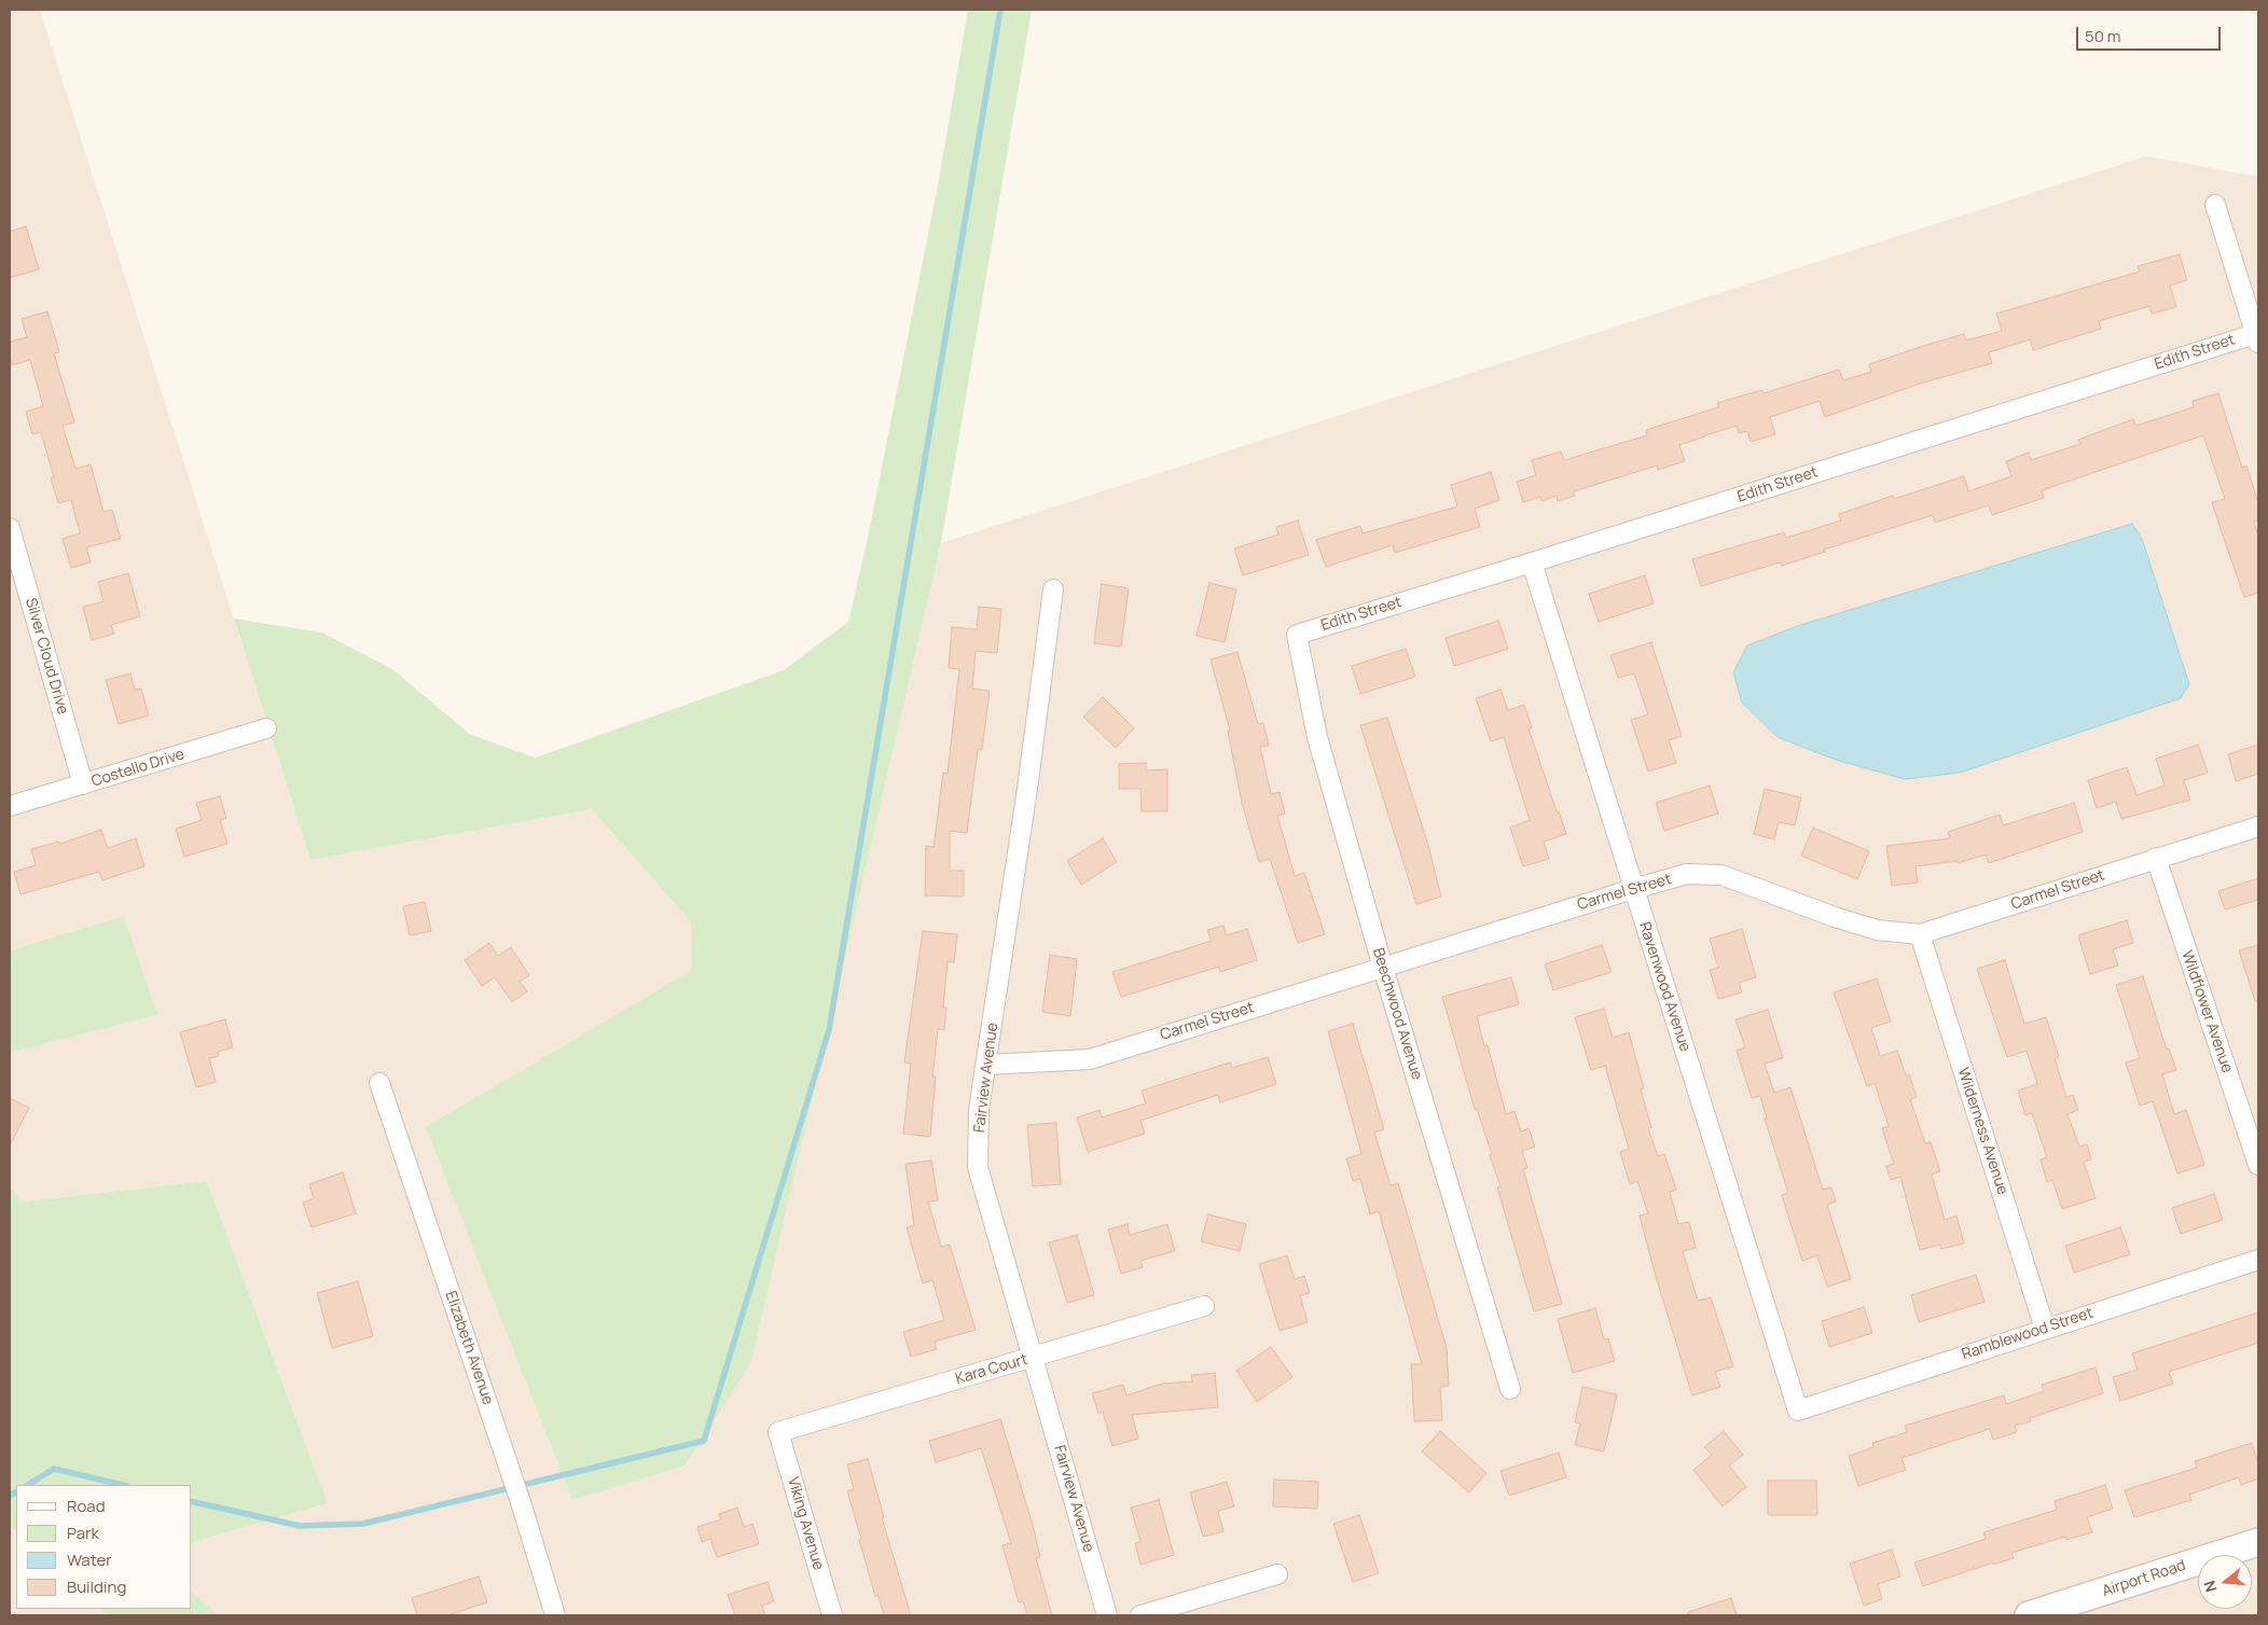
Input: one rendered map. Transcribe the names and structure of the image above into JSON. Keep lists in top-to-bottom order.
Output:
{
  "streets": {
    "main road": ["Airport Road"],
    "street": [
      "Edith Street",
      "Silver Cloud Drive",
      "Costello Drive",
      "Carmel Street",
      "Ravenwood Avenue",
      "Wildflower Avenue",
      "Beechwood Avenue",
      "Fairview Avenue",
      "Wilderness Avenue",
      "Ramblewood Street",
      "Elizabeth Avenue",
      "Kara Court",
      "Viking Avenue"
    ]
  },
  "crossings": [
    ["Edith Street", "Ravenwood Avenue"],
    ["Edith Street", "Beechwood Avenue"],
    ["Silver Cloud Drive", "Costello Drive"],
    ["Carmel Street", "Ravenwood Avenue"],
    ["Carmel Street", "Wildflower Avenue"],
    ["Carmel Street", "Beechwood Avenue"],
    ["Carmel Street", "Fairview Avenue"],
    ["Carmel Street", "Wilderness Avenue"],
    ["Ravenwood Avenue", "Ramblewood Street"],
    ["Fairview Avenue", "Kara Court"],
    ["Wilderness Avenue", "Ramblewood Street"],
    ["Kara Court", "Viking Avenue"]
  ],
  "legend": [
    "Road",
    "Park",
    "Water",
    "Building"
  ],
  "scale_bar": "50 m",
  "north": "left"
}
